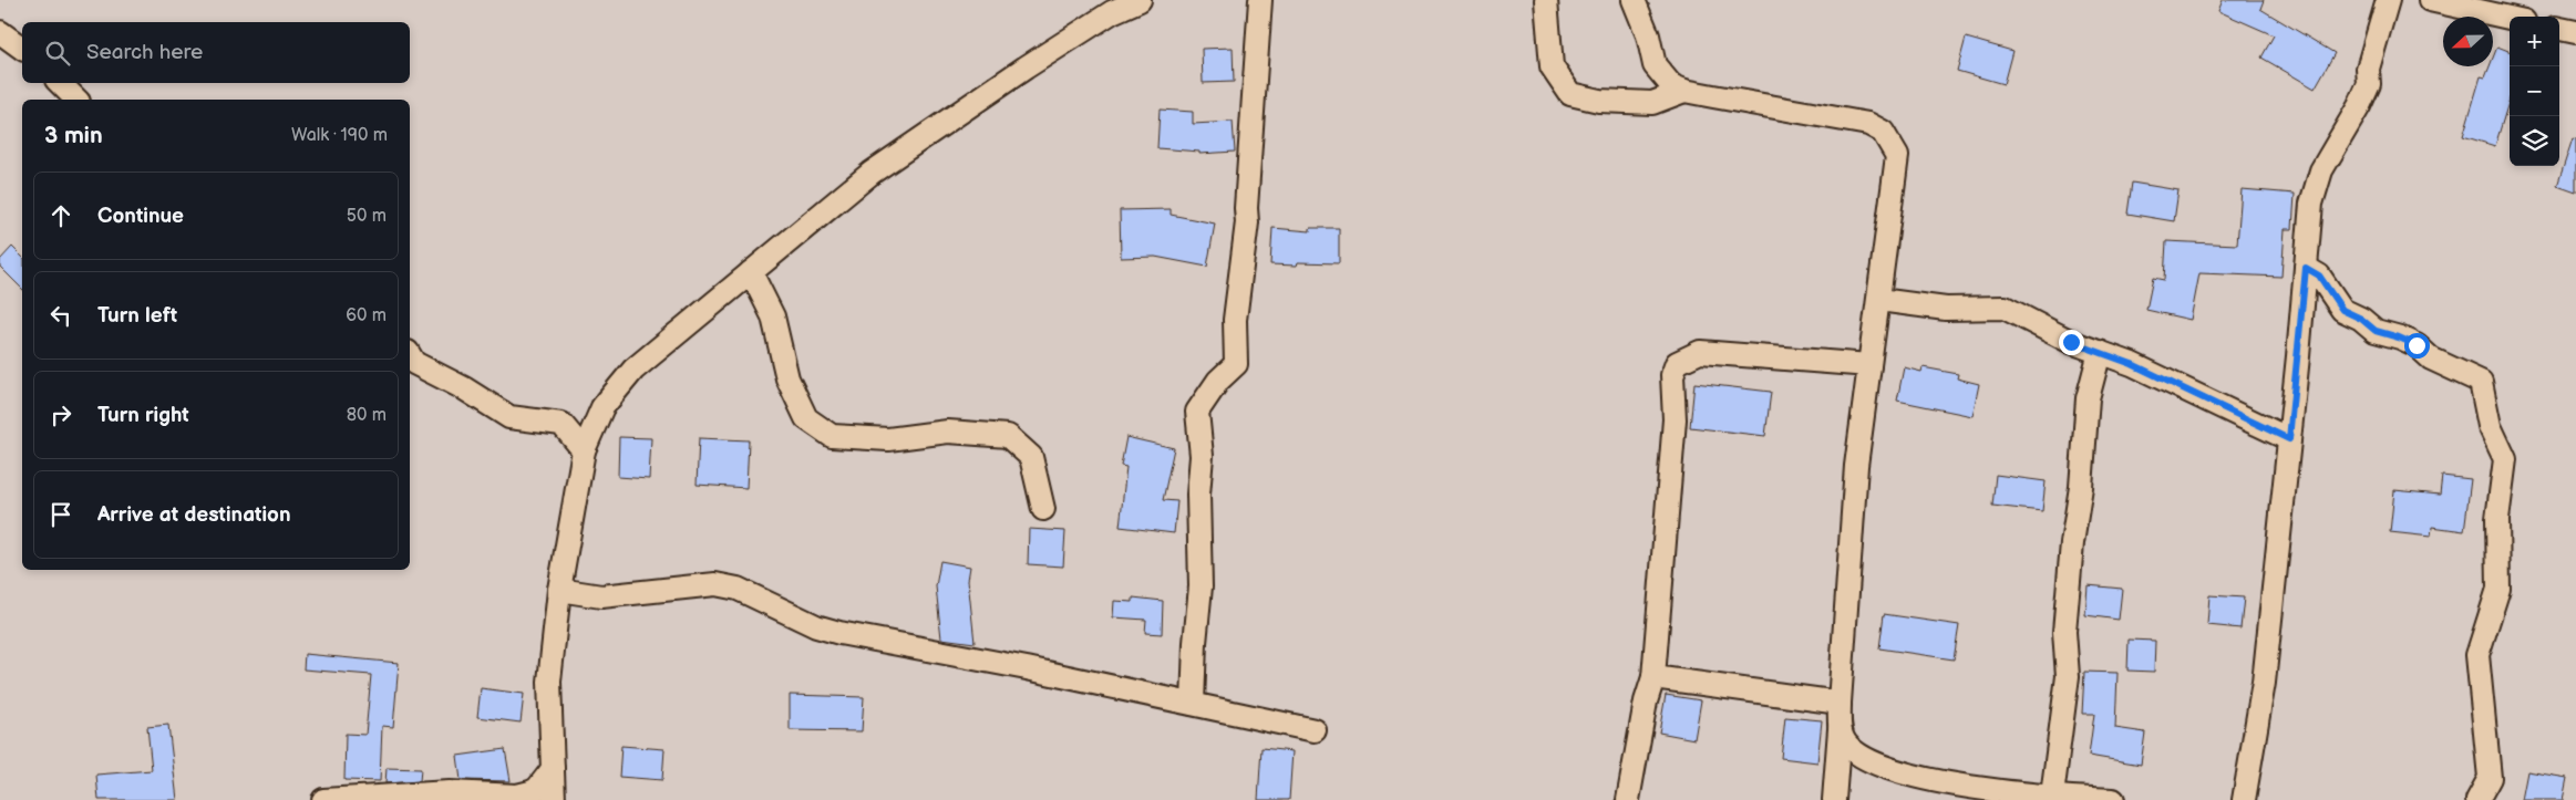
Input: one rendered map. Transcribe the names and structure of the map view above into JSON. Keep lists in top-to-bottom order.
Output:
{
  "north": "left",
  "page": {
    "map_buttons": ["+", "−"],
    "search": "Search here",
    "heading": ["3 min", "Walk · 190 m"],
    "list": [
      ["Continue", "50 m"],
      ["Turn left", "60 m"],
      ["Turn right", "80 m"],
      "Arrive at destination"
    ]
  }
}
